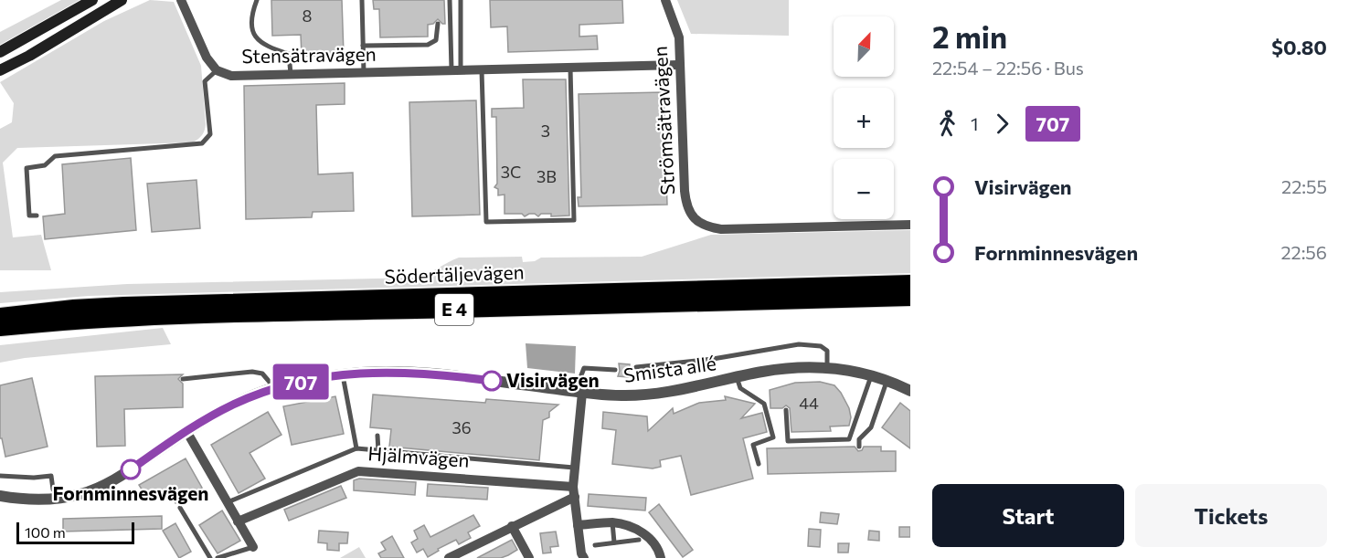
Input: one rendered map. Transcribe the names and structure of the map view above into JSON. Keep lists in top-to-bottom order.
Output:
{
  "streets": {
    "highway": ["Södertäljevägen", "E 4"],
    "street": [
      "Stensätravägen",
      "Strömsätravägen",
      "Smista allé",
      "Hjälmvägen"
    ]
  },
  "crossings": [
    ["Stensätravägen", "Strömsätravägen"]
  ],
  "places": ["Visirvägen", "Fornminnesvägen"],
  "lines": ["bus line 707"],
  "house_numbers": [
    "8",
    "3",
    "3C",
    "3B",
    "44",
    "36"
  ],
  "scale_bar": "100 m",
  "north": "top right",
  "page": {
    "on_map": "707",
    "heading": ["2 min", "22:54 – 22:56 · Bus", "$0.80"],
    "map_buttons": ["+", "−"],
    "legs": ["1", "707"],
    "list": [
      {
        "name": "Visirvägen",
        "value": "22:55"
      },
      {
        "name": "Fornminnesvägen",
        "value": "22:56"
      }
    ],
    "buttons": ["Start", "Tickets"],
    "scale": "100 m"
  }
}
